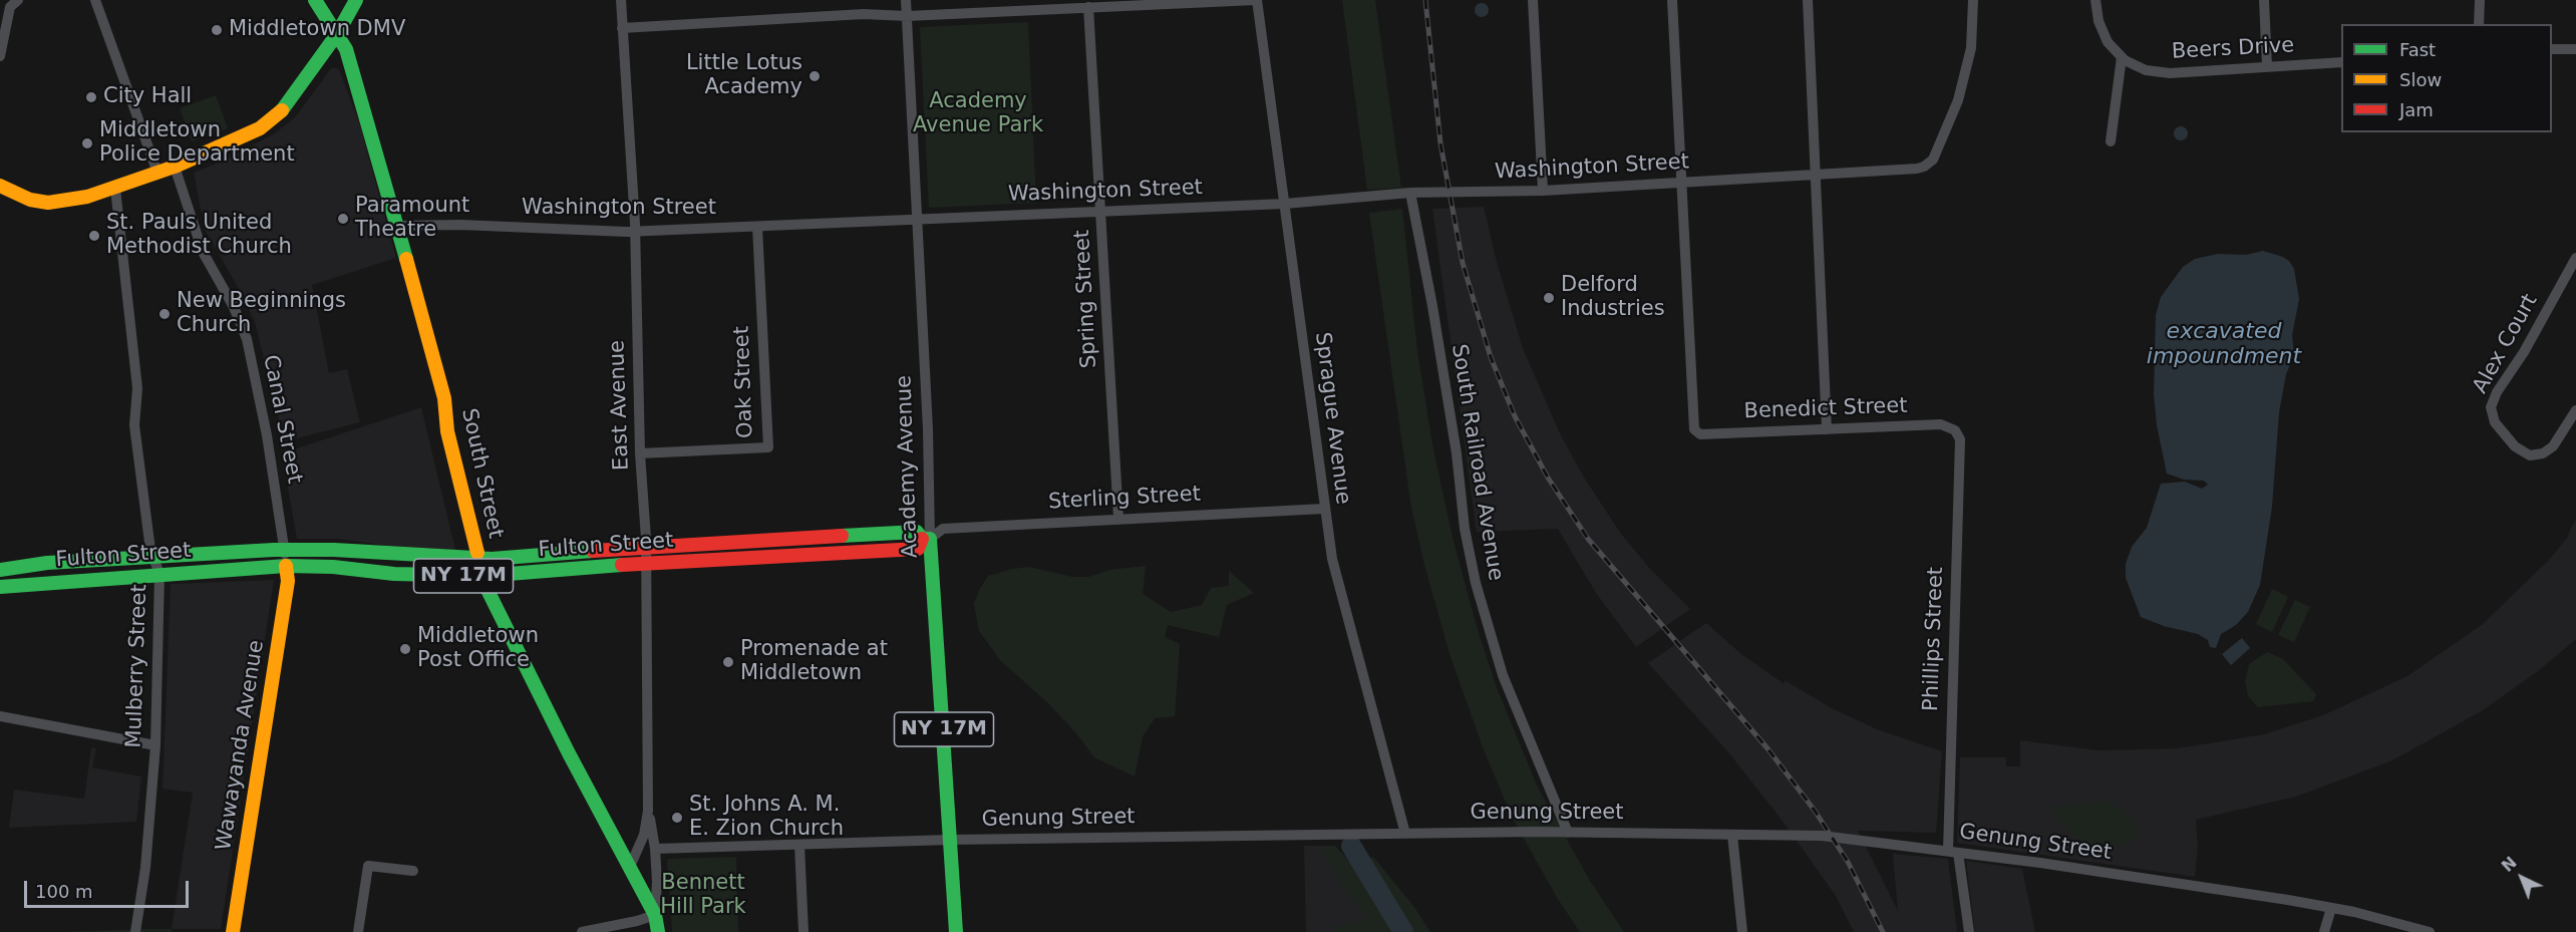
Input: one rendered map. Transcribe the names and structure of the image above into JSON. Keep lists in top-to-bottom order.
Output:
{
  "streets": {
    "main road": [
      "Academy Avenue",
      "South Street",
      "Fulton Street",
      "NY 17M",
      "Wawayanda Avenue"
    ],
    "street": [
      "Beers Drive",
      "Washington Street",
      "Spring Street",
      "Alex Court",
      "Oak Street",
      "East Avenue",
      "Benedict Street",
      "Sprague Avenue",
      "Canal Street",
      "South Railroad Avenue",
      "Sterling Street",
      "Phillips Street",
      "Mulberry Street",
      "Genung Street"
    ]
  },
  "crossings": [
    ["Washington Street", "Spring Street"],
    ["Washington Street", "Oak Street"],
    ["Washington Street", "East Avenue"],
    ["Washington Street", "Benedict Street"],
    ["Washington Street", "Sprague Avenue"],
    ["Washington Street", "South Railroad Avenue"],
    ["Washington Street", "Academy Avenue"],
    ["Washington Street", "South Street"],
    ["Spring Street", "Sterling Street"],
    ["Oak Street", "East Avenue"],
    ["East Avenue", "South Street"],
    ["East Avenue", "Fulton Street"],
    ["East Avenue", "Genung Street"],
    ["Benedict Street", "Phillips Street"],
    ["Sprague Avenue", "Sterling Street"],
    ["Sprague Avenue", "Genung Street"],
    ["Canal Street", "Fulton Street"],
    ["South Railroad Avenue", "Genung Street"],
    ["Academy Avenue", "Sterling Street"],
    ["Academy Avenue", "Fulton Street"],
    ["Academy Avenue", "Genung Street"],
    ["South Street", "Fulton Street"],
    ["Sterling Street", "Fulton Street"],
    ["Fulton Street", "Mulberry Street"],
    ["Fulton Street", "Wawayanda Avenue"],
    ["Phillips Street", "Genung Street"]
  ],
  "water": ["excavated impoundment"],
  "parks": ["Academy Avenue Park", "Bennett Hill Park"],
  "places": [
    "Middletown DMV",
    "Little Lotus Academy",
    "City Hall",
    "Middletown Police Department",
    "Paramount Theatre",
    "St. Pauls United Methodist Church",
    "Delford Industries",
    "New Beginnings Church",
    "Middletown Post Office",
    "Promenade at Middletown",
    "St. Johns A. M. E. Zion Church"
  ],
  "legend": ["Fast", "Slow", "Jam"],
  "scale_bar": "100 m",
  "north": "top left"
}
